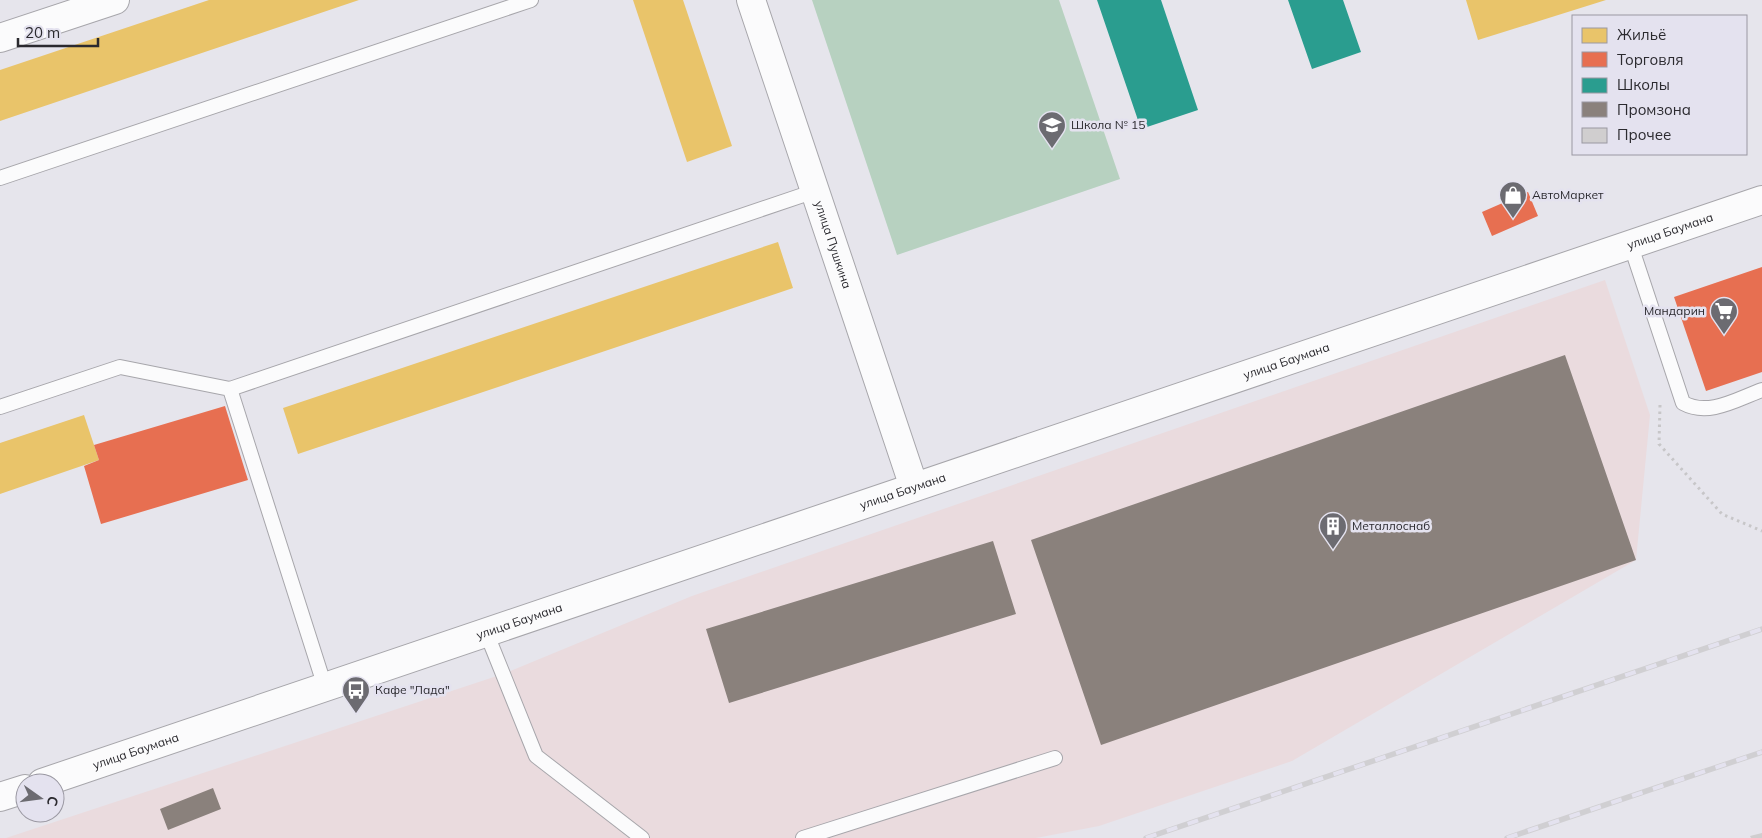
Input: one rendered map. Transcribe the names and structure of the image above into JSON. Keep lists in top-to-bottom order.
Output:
{
  "streets": {
    "main road": ["улица Баумана", "улица Пушкина"]
  },
  "crossings": [
    ["улица Баумана", "улица Пушкина"]
  ],
  "places": {
    "school or university": ["Школа № 15"],
    "shop": ["АвтоМаркет"],
    "supermarket": ["Мандарин"],
    "building": ["Металлоснаб"],
    "bus stop": ["Кафе \"Лада\""]
  },
  "legend": [
    "Жильё",
    "Торговля",
    "Школы",
    "Промзона",
    "Прочее"
  ],
  "scale_bar": "20 m",
  "north": "right"
}
